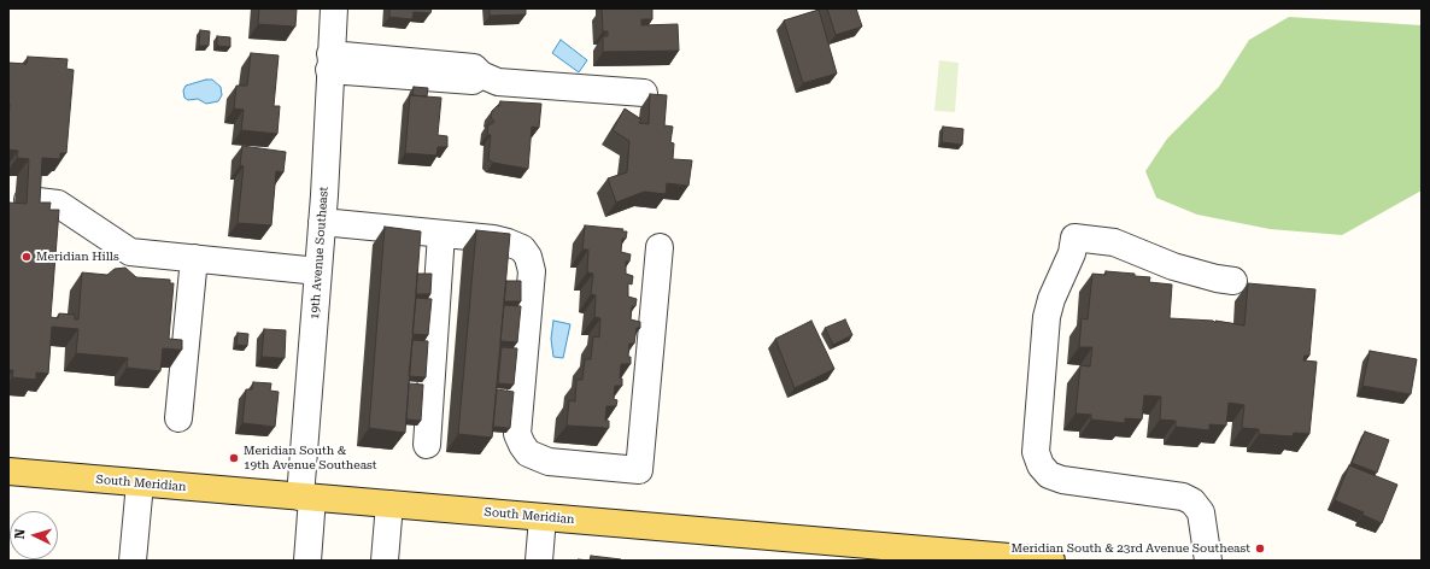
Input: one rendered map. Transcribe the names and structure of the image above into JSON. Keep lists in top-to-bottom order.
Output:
{
  "streets": {
    "main road": ["South Meridian"],
    "street": ["19th Avenue Southeast"]
  },
  "crossings": [
    ["19th Avenue Southeast", "South Meridian"]
  ],
  "places": ["Meridian Hills", "Meridian South & 19th Avenue Southeast", "Meridian South & 23rd Avenue Southeast"],
  "north": "left"
}
